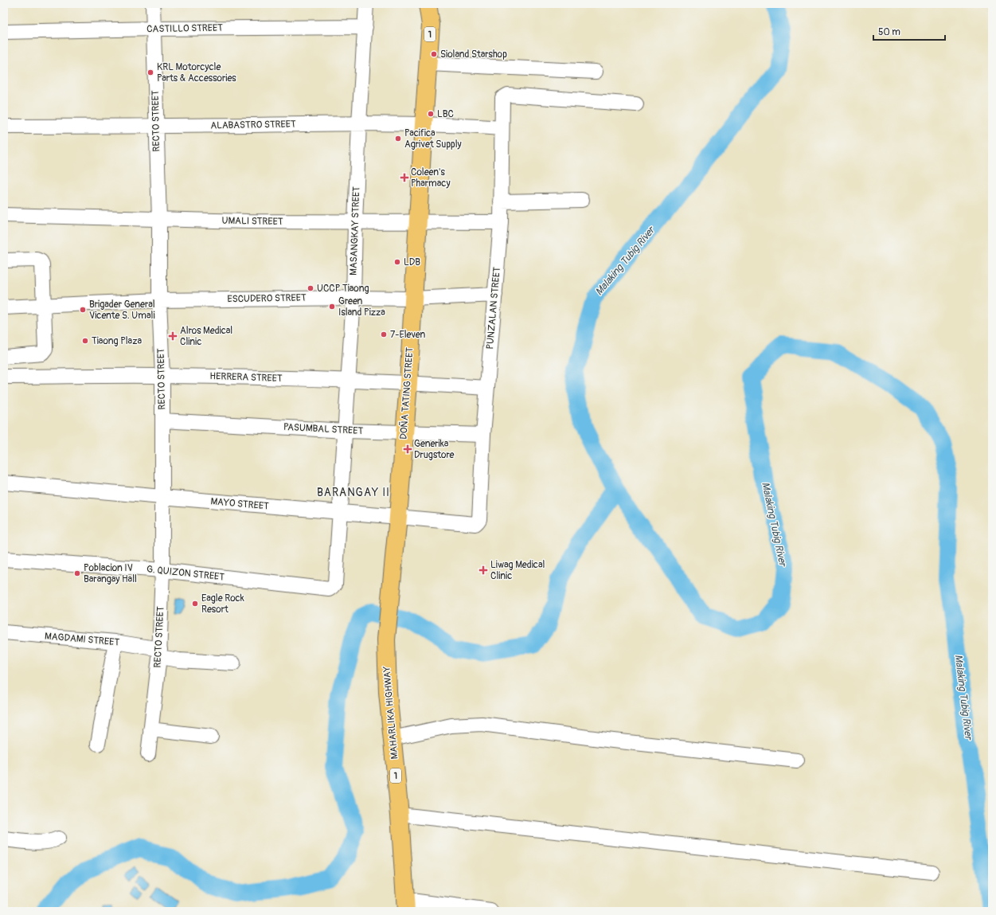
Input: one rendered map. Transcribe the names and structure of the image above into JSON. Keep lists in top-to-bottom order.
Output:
{
  "streets": {
    "main road": ["1", "DOÑA TATING STREET", "MAHARLIKA HIGHWAY"],
    "street": [
      "CASTILLO STREET",
      "RECTO STREET",
      "ALABASTRO STREET",
      "UMALI STREET",
      "MASANGKAY STREET",
      "ESCUDERO STREET",
      "PUNZALAN STREET",
      "HERRERA STREET",
      "PASUMBAL STREET",
      "MAYO STREET",
      "G. QUIZON STREET",
      "MAGDAMI STREET"
    ]
  },
  "crossings": [
    ["CASTILLO STREET", "RECTO STREET"],
    ["CASTILLO STREET", "MASANGKAY STREET"],
    ["RECTO STREET", "ALABASTRO STREET"],
    ["RECTO STREET", "UMALI STREET"],
    ["RECTO STREET", "ESCUDERO STREET"],
    ["RECTO STREET", "HERRERA STREET"],
    ["RECTO STREET", "PASUMBAL STREET"],
    ["RECTO STREET", "MAYO STREET"],
    ["RECTO STREET", "G. QUIZON STREET"],
    ["RECTO STREET", "MAGDAMI STREET"],
    ["ALABASTRO STREET", "MASANGKAY STREET"],
    ["ALABASTRO STREET", "PUNZALAN STREET"],
    ["ALABASTRO STREET", "DOÑA TATING STREET"],
    ["UMALI STREET", "MASANGKAY STREET"],
    ["UMALI STREET", "PUNZALAN STREET"],
    ["UMALI STREET", "DOÑA TATING STREET"],
    ["MASANGKAY STREET", "ESCUDERO STREET"],
    ["MASANGKAY STREET", "HERRERA STREET"],
    ["MASANGKAY STREET", "PASUMBAL STREET"],
    ["MASANGKAY STREET", "MAYO STREET"],
    ["MASANGKAY STREET", "G. QUIZON STREET"],
    ["ESCUDERO STREET", "PUNZALAN STREET"],
    ["ESCUDERO STREET", "DOÑA TATING STREET"],
    ["PUNZALAN STREET", "HERRERA STREET"],
    ["PUNZALAN STREET", "PASUMBAL STREET"],
    ["PUNZALAN STREET", "MAYO STREET"],
    ["HERRERA STREET", "DOÑA TATING STREET"],
    ["DOÑA TATING STREET", "PASUMBAL STREET"],
    ["DOÑA TATING STREET", "MAYO STREET"],
    ["DOÑA TATING STREET", "MAHARLIKA HIGHWAY"]
  ],
  "districts": ["BARANGAY II"],
  "water": ["Malaking Tubig River"],
  "places": {
    "other": [
      "Sioland Starshop",
      "KRL Motorcycle Parts & Accessories",
      "LBC",
      "Pacifica Agrivet Supply",
      "LDB",
      "UCCP Tiaong",
      "Green Island Pizza",
      "Brigader General Vicente S. Umali",
      "7-Eleven",
      "Tiaong Plaza",
      "Poblacion IV Barangay Hall",
      "Eagle Rock Resort"
    ],
    "health": [
      "Coleen's Pharmacy",
      "Alros Medical Clinic",
      "Generika Drugstore",
      "Liwag Medical Clinic"
    ]
  },
  "scale_bar": "50 m"
}
